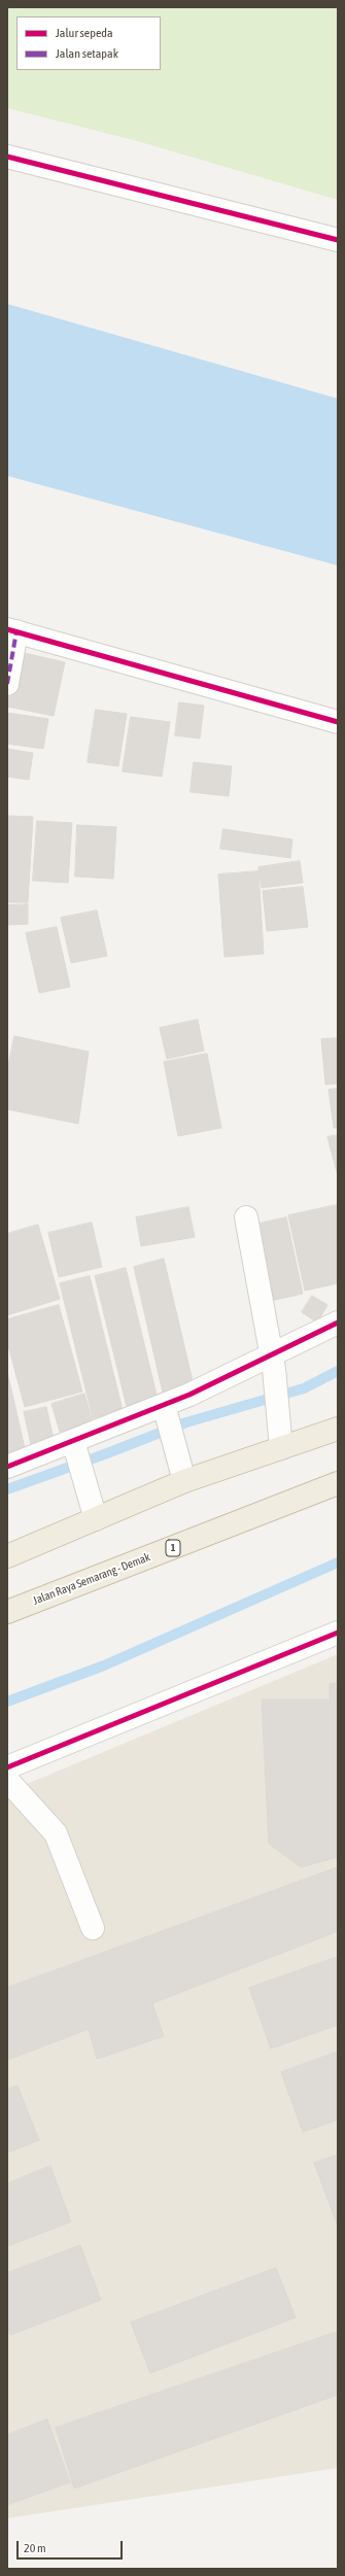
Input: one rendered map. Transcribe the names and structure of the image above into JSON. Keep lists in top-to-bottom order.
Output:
{
  "streets": {
    "highway": ["1", "Jalan Raya Semarang - Demak"]
  },
  "legend": ["Jalur sepeda", "Jalan setapak"],
  "scale_bar": "20 m"
}
